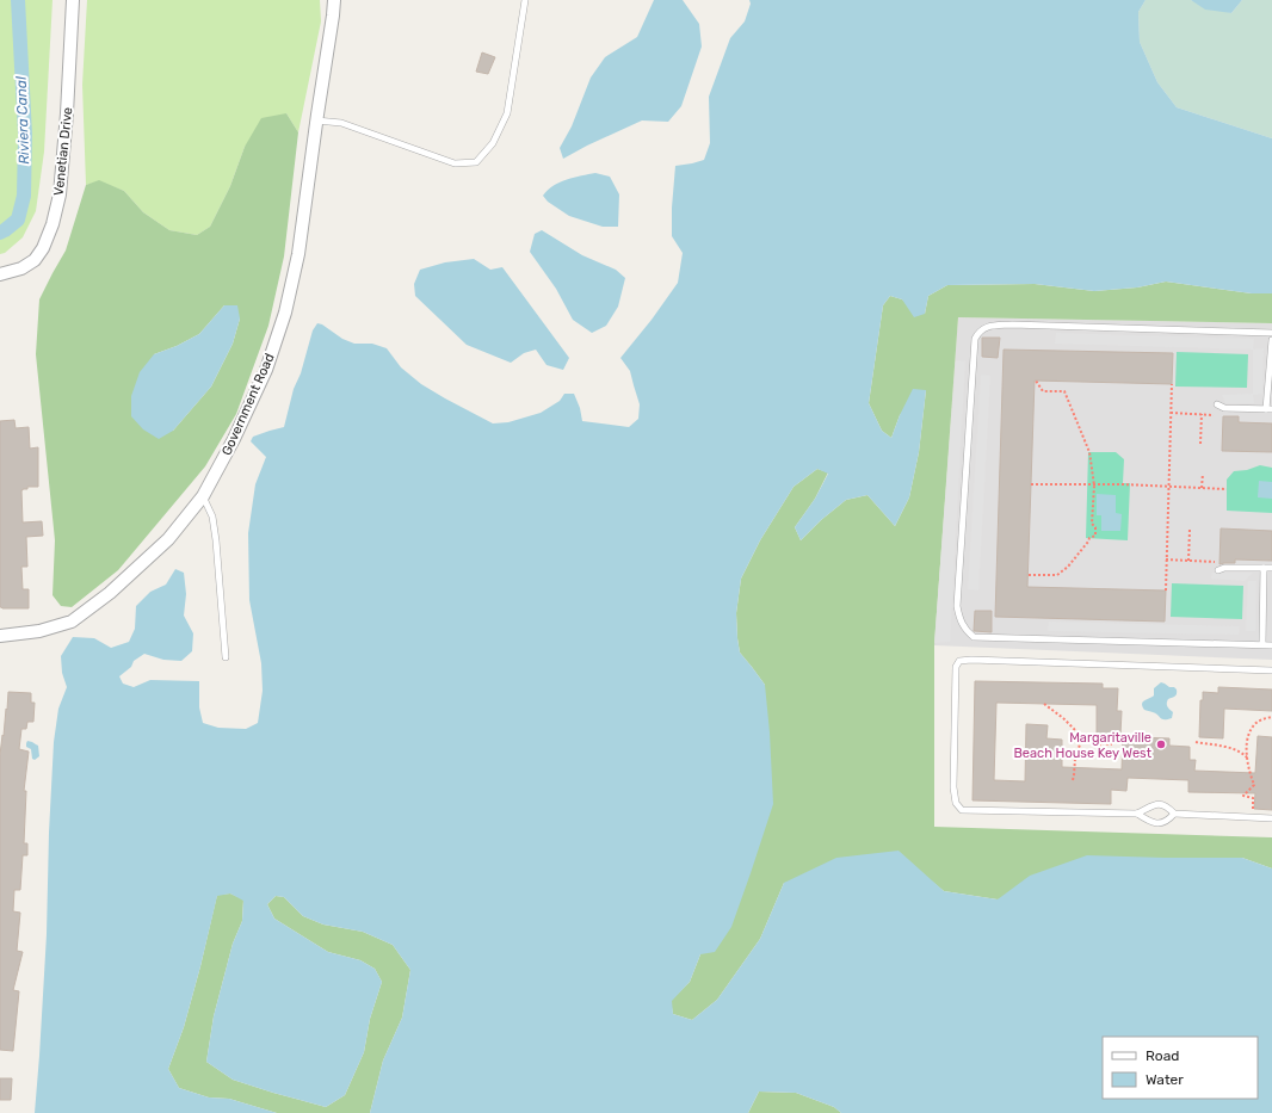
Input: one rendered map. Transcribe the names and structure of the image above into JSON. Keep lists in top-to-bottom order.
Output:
{
  "streets": {
    "street": ["Venetian Drive", "Government Road"]
  },
  "water": ["Riviera Canal"],
  "places": ["Margaritaville Beach House Key West"],
  "legend": ["Road", "Water"]
}
